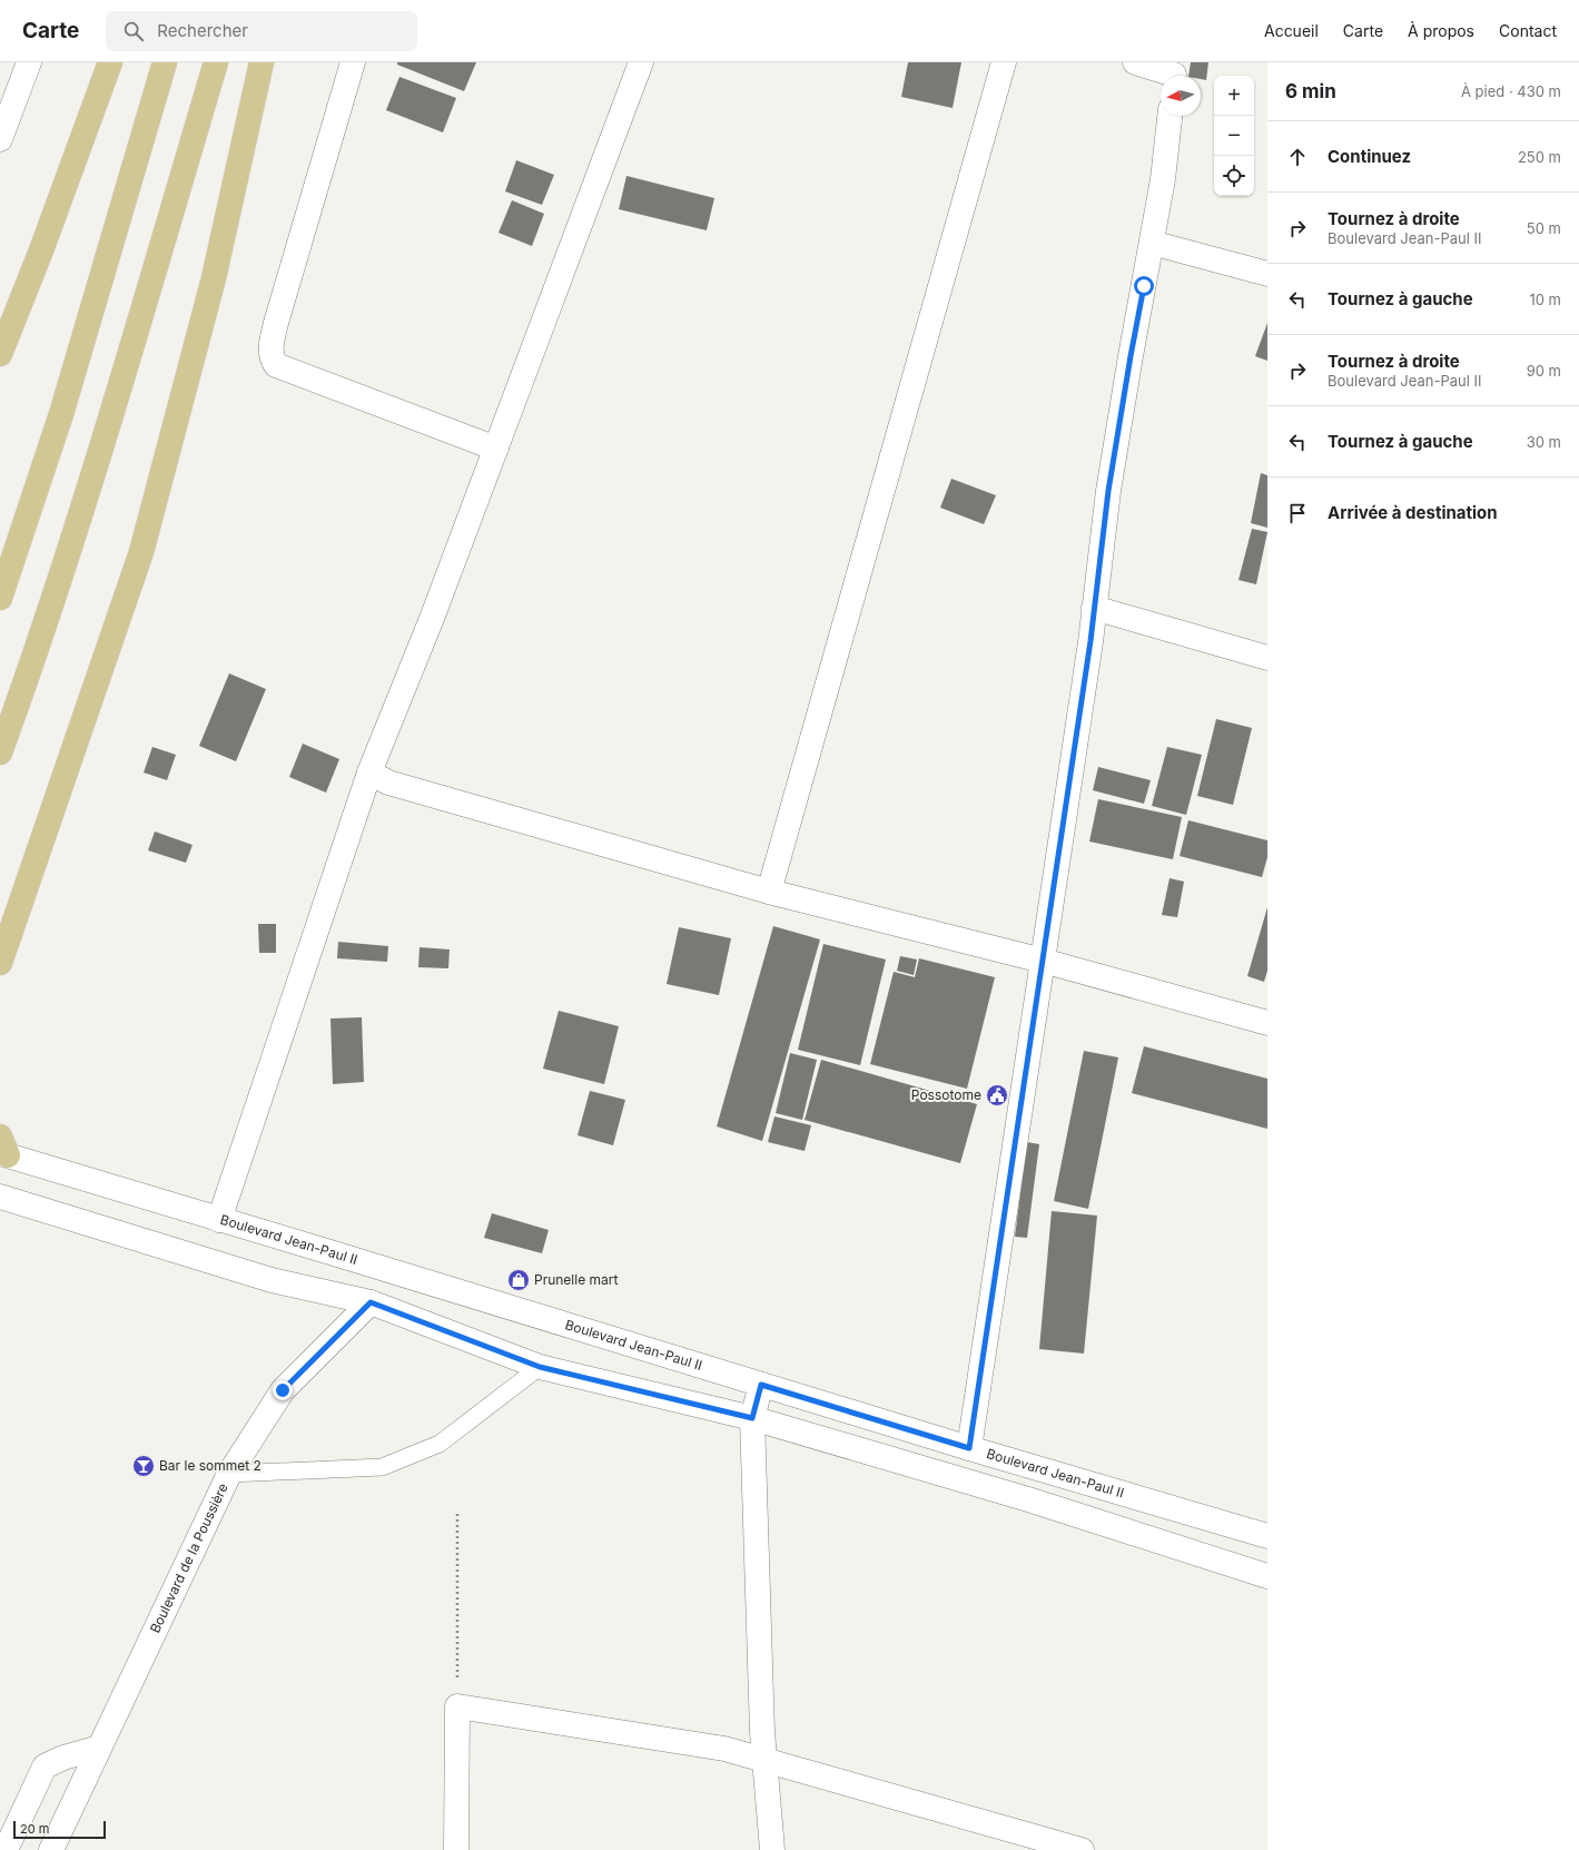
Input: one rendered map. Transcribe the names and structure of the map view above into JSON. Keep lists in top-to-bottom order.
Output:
{
  "streets": {
    "street": ["Boulevard Jean-Paul II", "Boulevard de la Poussière"]
  },
  "places": {
    "public building": ["Possotome"],
    "shop": ["Prunelle mart"],
    "bar": ["Bar le sommet 2"]
  },
  "scale_bar": "20 m",
  "north": "left",
  "page": {
    "header": "Carte",
    "search": "Rechercher",
    "nav": [
      "Accueil",
      "Carte",
      "À propos",
      "Contact"
    ],
    "heading": ["6 min", "À pied · 430 m"],
    "map_buttons": ["+", "−"],
    "list": [
      ["Continuez", "250 m"],
      ["Tournez à droite", "Boulevard Jean-Paul II", "50 m"],
      ["Tournez à gauche", "10 m"],
      ["Tournez à droite", "Boulevard Jean-Paul II", "90 m"],
      ["Tournez à gauche", "30 m"],
      "Arrivée à destination"
    ],
    "scale": "20 m"
  }
}
